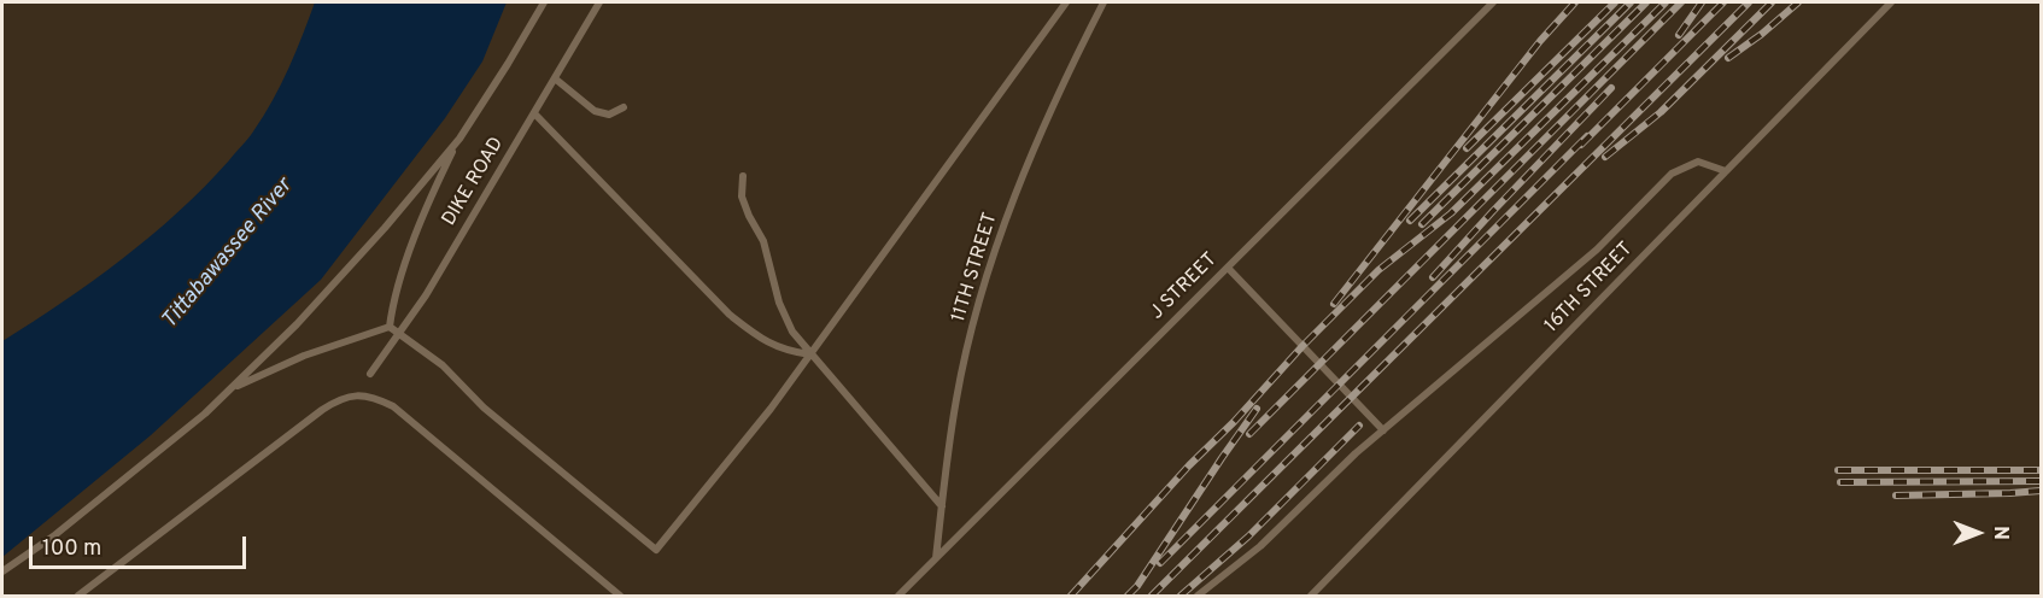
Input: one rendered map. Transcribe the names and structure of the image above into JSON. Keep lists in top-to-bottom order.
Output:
{
  "streets": {
    "lane": [
      "DIKE ROAD",
      "11TH STREET",
      "J STREET",
      "16TH STREET"
    ]
  },
  "crossings": [
    ["11TH STREET", "J STREET"]
  ],
  "water": ["Tittabawassee River"],
  "scale_bar": "100 m",
  "north": "right"
}
